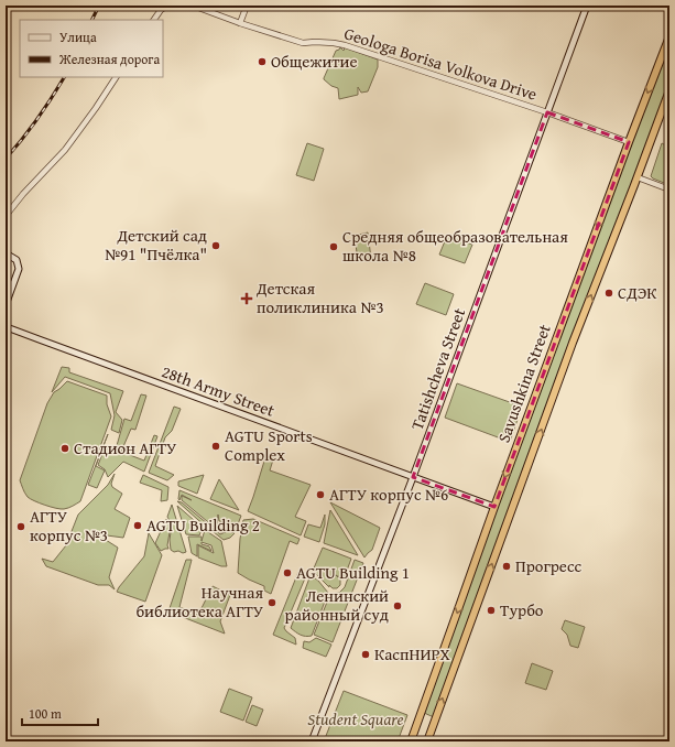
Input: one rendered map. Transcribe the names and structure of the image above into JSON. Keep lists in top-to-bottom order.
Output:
{
  "streets": {
    "highway": ["Savushkina Street"],
    "main road": ["Tatishcheva Street", "28th Army Street"],
    "street": ["Geologa Borisa Volkova Drive"]
  },
  "crossings": [
    ["Geologa Borisa Volkova Drive", "Tatishcheva Street"],
    ["Geologa Borisa Volkova Drive", "Savushkina Street"],
    ["Tatishcheva Street", "28th Army Street"],
    ["Savushkina Street", "28th Army Street"]
  ],
  "parks": ["Student Square"],
  "places": {
    "other": [
      "Общежитие",
      "Детский сад №91 \"Пчёлка\"",
      "Средняя общеобразовательная школа №8",
      "СДЭК",
      "AGTU Sports Complex",
      "Стадион АГТУ",
      "АГТУ корпус №6",
      "AGTU Building 2",
      "АГТУ корпус №3",
      "Прогресс",
      "AGTU Building 1",
      "Научная библиотека АГТУ",
      "Ленинский районный суд",
      "Турбо",
      "КаспНИРХ"
    ],
    "health": ["Детская поликлиника №3"]
  },
  "legend": ["Улица", "Железная дорога"],
  "scale_bar": "100 m"
}
